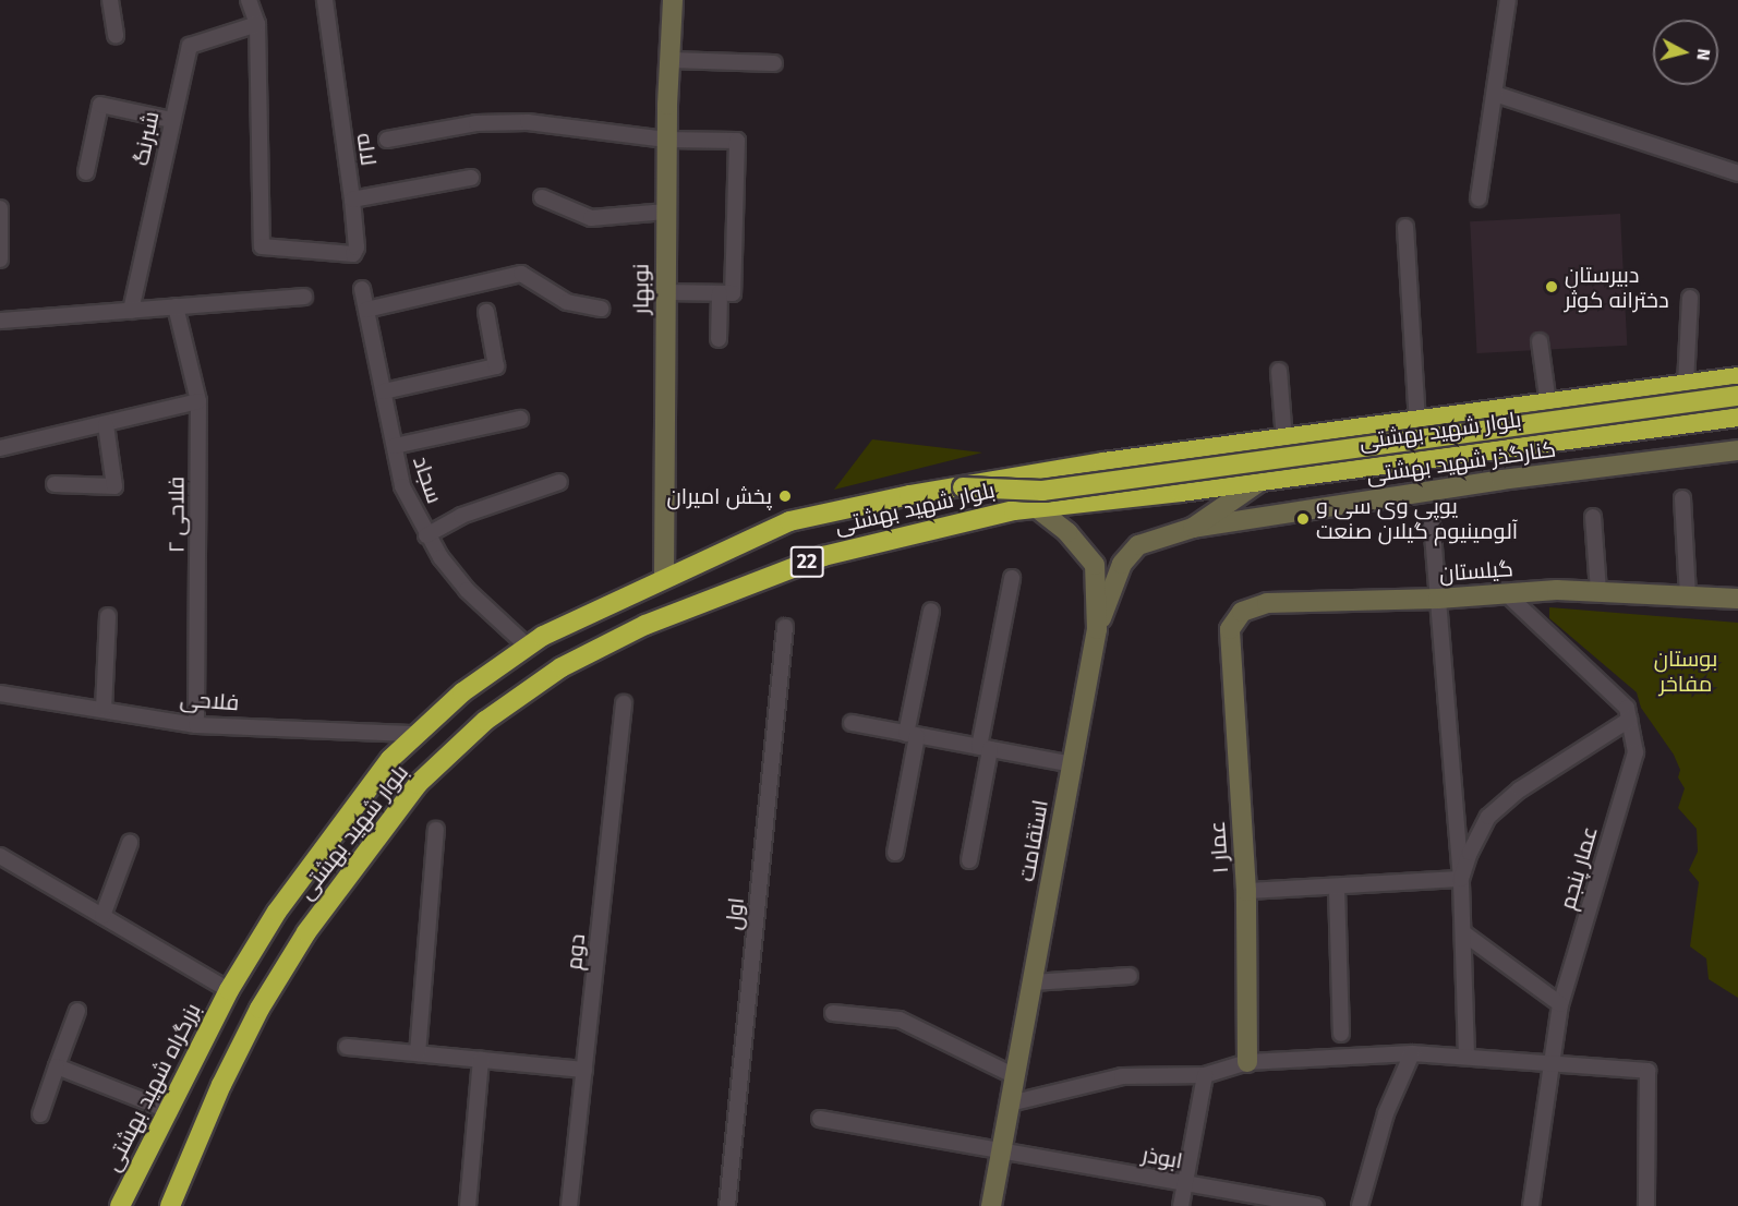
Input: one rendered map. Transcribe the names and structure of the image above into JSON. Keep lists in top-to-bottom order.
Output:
{
  "streets": {
    "highway": ["بلوار شهید بهشتی", "22", "بزرگراه شهید بهشتی"],
    "street": [
      "شبرنگ",
      "لاله",
      "نوبهار",
      "کنارگذر شهید بهشتی",
      "سجاد",
      "فلاحی ۲",
      "گیلستان",
      "فلاحی",
      "استقامت",
      "عمار ۱",
      "عمار پنجم",
      "اول",
      "دوم",
      "ابوذر"
    ]
  },
  "crossings": [
    ["شبرنگ", "لاله"],
    ["نوبهار", "بلوار شهید بهشتی"],
    ["بلوار شهید بهشتی", "سجاد"],
    ["بلوار شهید بهشتی", "فلاحی"],
    ["بلوار شهید بهشتی", "استقامت"],
    ["بلوار شهید بهشتی", "بزرگراه شهید بهشتی"],
    ["فلاحی ۲", "فلاحی"],
    ["گیلستان", "عمار ۱"],
    ["گیلستان", "عمار پنجم"],
    ["استقامت", "ابوذر"]
  ],
  "parks": ["بوستان مفاخر"],
  "places": ["دبیرستان دخترانه کوثر", "پخش امیران", "یوپی وی سی و آلومینیوم گیلان صنعت"],
  "north": "right"
}
